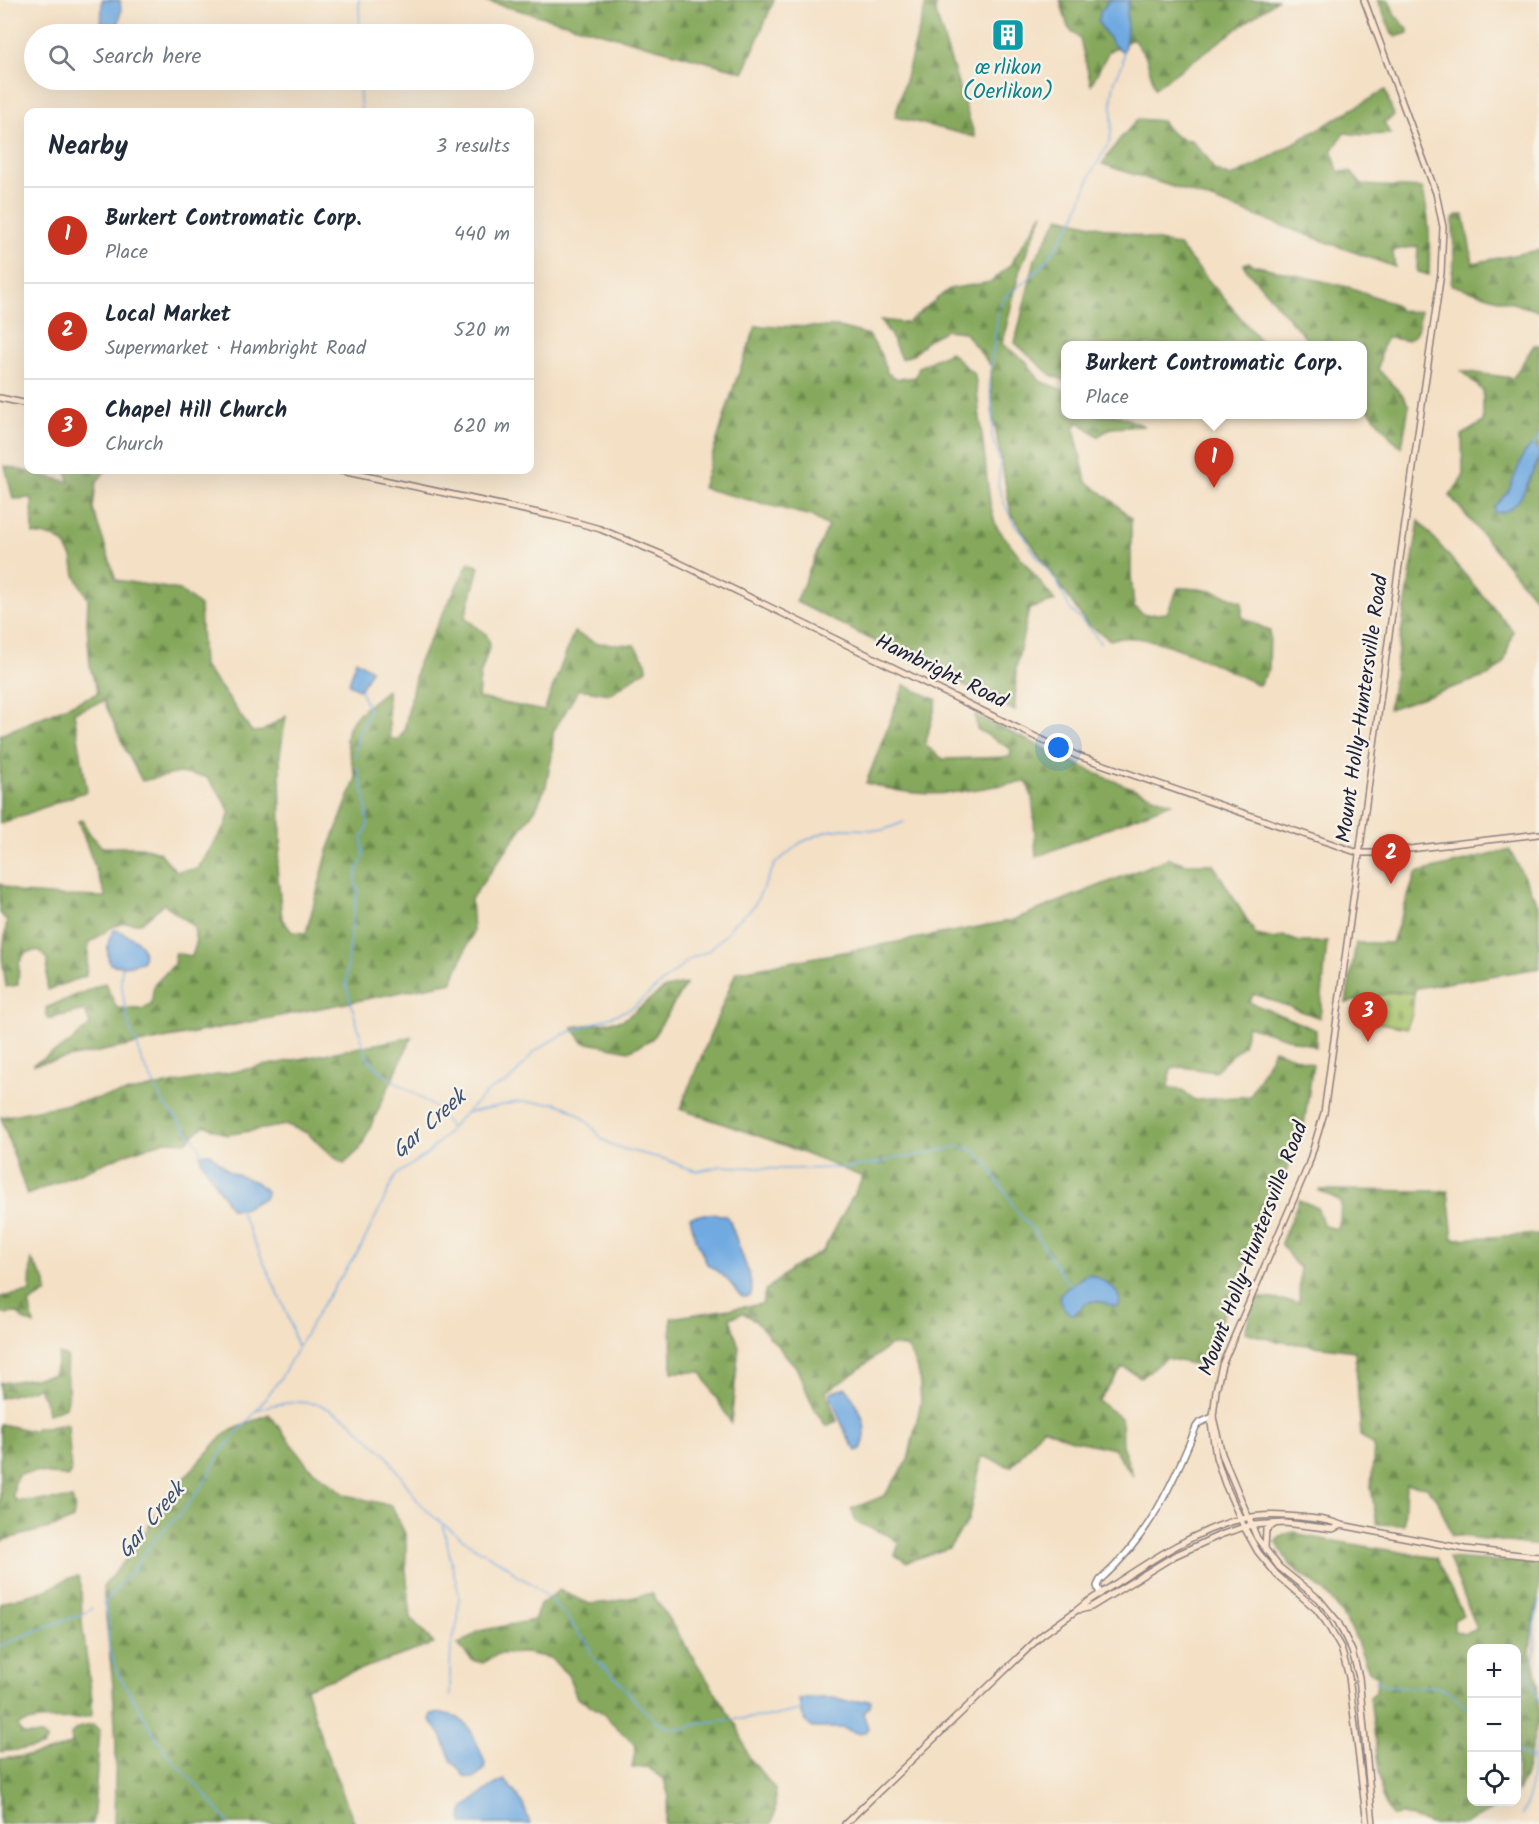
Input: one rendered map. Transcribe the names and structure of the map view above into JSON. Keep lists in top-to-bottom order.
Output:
{
  "streets": {
    "main road": ["Hambright Road", "Mount Holly-Huntersville Road"]
  },
  "crossings": [
    ["Hambright Road", "Mount Holly-Huntersville Road"]
  ],
  "water": ["Gar Creek"],
  "places": {
    "building": ["œrlikon (Oerlikon)"]
  },
  "page": {
    "search": "Search here",
    "heading": ["Nearby", "3 results"],
    "list": [
      {
        "mark": "1",
        "name": "Burkert Contromatic Corp.",
        "note": "Place",
        "value": "440 m"
      },
      {
        "mark": "2",
        "name": "Local Market",
        "note": "Supermarket · Hambright Road",
        "value": "520 m"
      },
      {
        "mark": "3",
        "name": "Chapel Hill Church",
        "note": "Church",
        "value": "620 m"
      }
    ],
    "popup": ["Burkert Contromatic Corp.", "Place"],
    "pins": ["1", "2", "3"],
    "map_buttons": ["+", "−"]
  }
}
